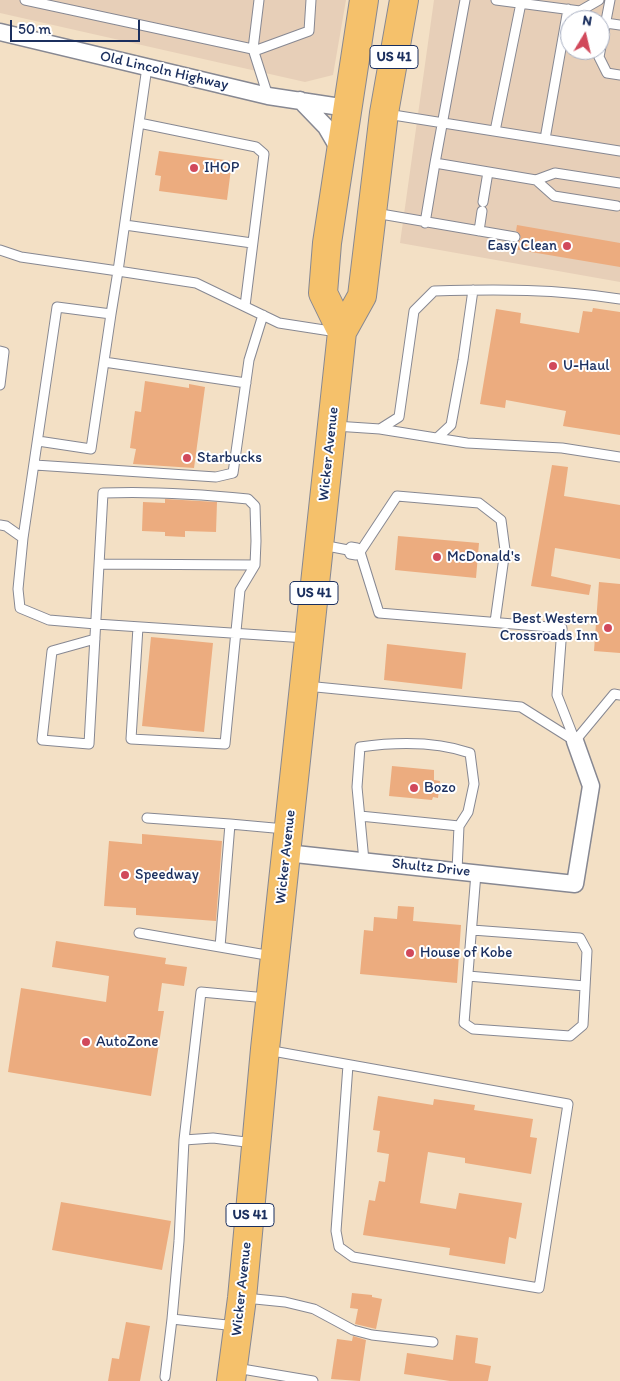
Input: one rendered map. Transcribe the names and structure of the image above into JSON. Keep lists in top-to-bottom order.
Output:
{
  "streets": {
    "highway": ["US 41", "Wicker Avenue"],
    "street": ["Old Lincoln Highway", "Shultz Drive"]
  },
  "crossings": [
    ["US 41", "Old Lincoln Highway"],
    ["US 41", "Wicker Avenue"],
    ["Wicker Avenue", "Shultz Drive"]
  ],
  "places": [
    "IHOP",
    "Easy Clean",
    "U-Haul",
    "Starbucks",
    "McDonald's",
    "Best Western Crossroads Inn",
    "Bozo",
    "Speedway",
    "House of Kobe",
    "AutoZone"
  ],
  "scale_bar": "50 m",
  "north": "top"
}
